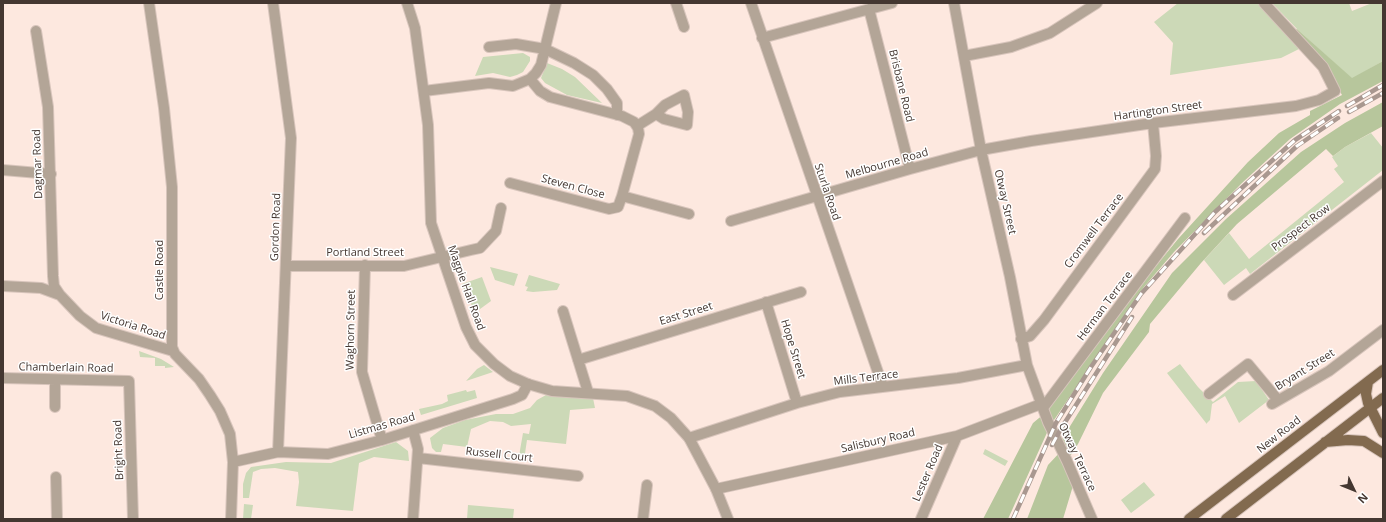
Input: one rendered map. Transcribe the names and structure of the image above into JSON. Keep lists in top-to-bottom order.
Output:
{
  "streets": {
    "main road": ["New Road"],
    "street": [
      "Brisbane Road",
      "Hartington Street",
      "Dagmar Road",
      "Melbourne Road",
      "Steven Close",
      "Sturla Road",
      "Otway Street",
      "Gordon Road",
      "Prospect Row",
      "Cromwell Terrace",
      "Portland Street",
      "Castle Road",
      "Magpie Hall Road",
      "Herman Terrace",
      "East Street",
      "Victoria Road",
      "Waghorn Street",
      "Hope Street",
      "Chamberlain Road",
      "Bryant Street",
      "Mills Terrace",
      "Listmas Road",
      "Salisbury Road",
      "Bright Road",
      "Russell Court",
      "Otway Terrace",
      "Lester Road"
    ]
  },
  "crossings": [
    ["Brisbane Road", "Melbourne Road"],
    ["Hartington Street", "Melbourne Road"],
    ["Hartington Street", "Otway Street"],
    ["Hartington Street", "Cromwell Terrace"],
    ["Dagmar Road", "Victoria Road"],
    ["Melbourne Road", "Sturla Road"],
    ["Melbourne Road", "Otway Street"],
    ["Sturla Road", "Mills Terrace"],
    ["Otway Street", "Cromwell Terrace"],
    ["Otway Street", "Herman Terrace"],
    ["Otway Street", "Mills Terrace"],
    ["Otway Street", "Salisbury Road"],
    ["Otway Street", "Otway Terrace"],
    ["Gordon Road", "Portland Street"],
    ["Gordon Road", "Listmas Road"],
    ["Portland Street", "Magpie Hall Road"],
    ["Portland Street", "Waghorn Street"],
    ["Castle Road", "Victoria Road"],
    ["Magpie Hall Road", "Mills Terrace"],
    ["Magpie Hall Road", "Listmas Road"],
    ["Magpie Hall Road", "Salisbury Road"],
    ["Herman Terrace", "Salisbury Road"],
    ["Herman Terrace", "Otway Terrace"],
    ["East Street", "Hope Street"],
    ["Waghorn Street", "Listmas Road"],
    ["Hope Street", "Mills Terrace"],
    ["Chamberlain Road", "Bright Road"],
    ["Salisbury Road", "Otway Terrace"],
    ["Salisbury Road", "Lester Road"]
  ],
  "north": "bottom right"
}
